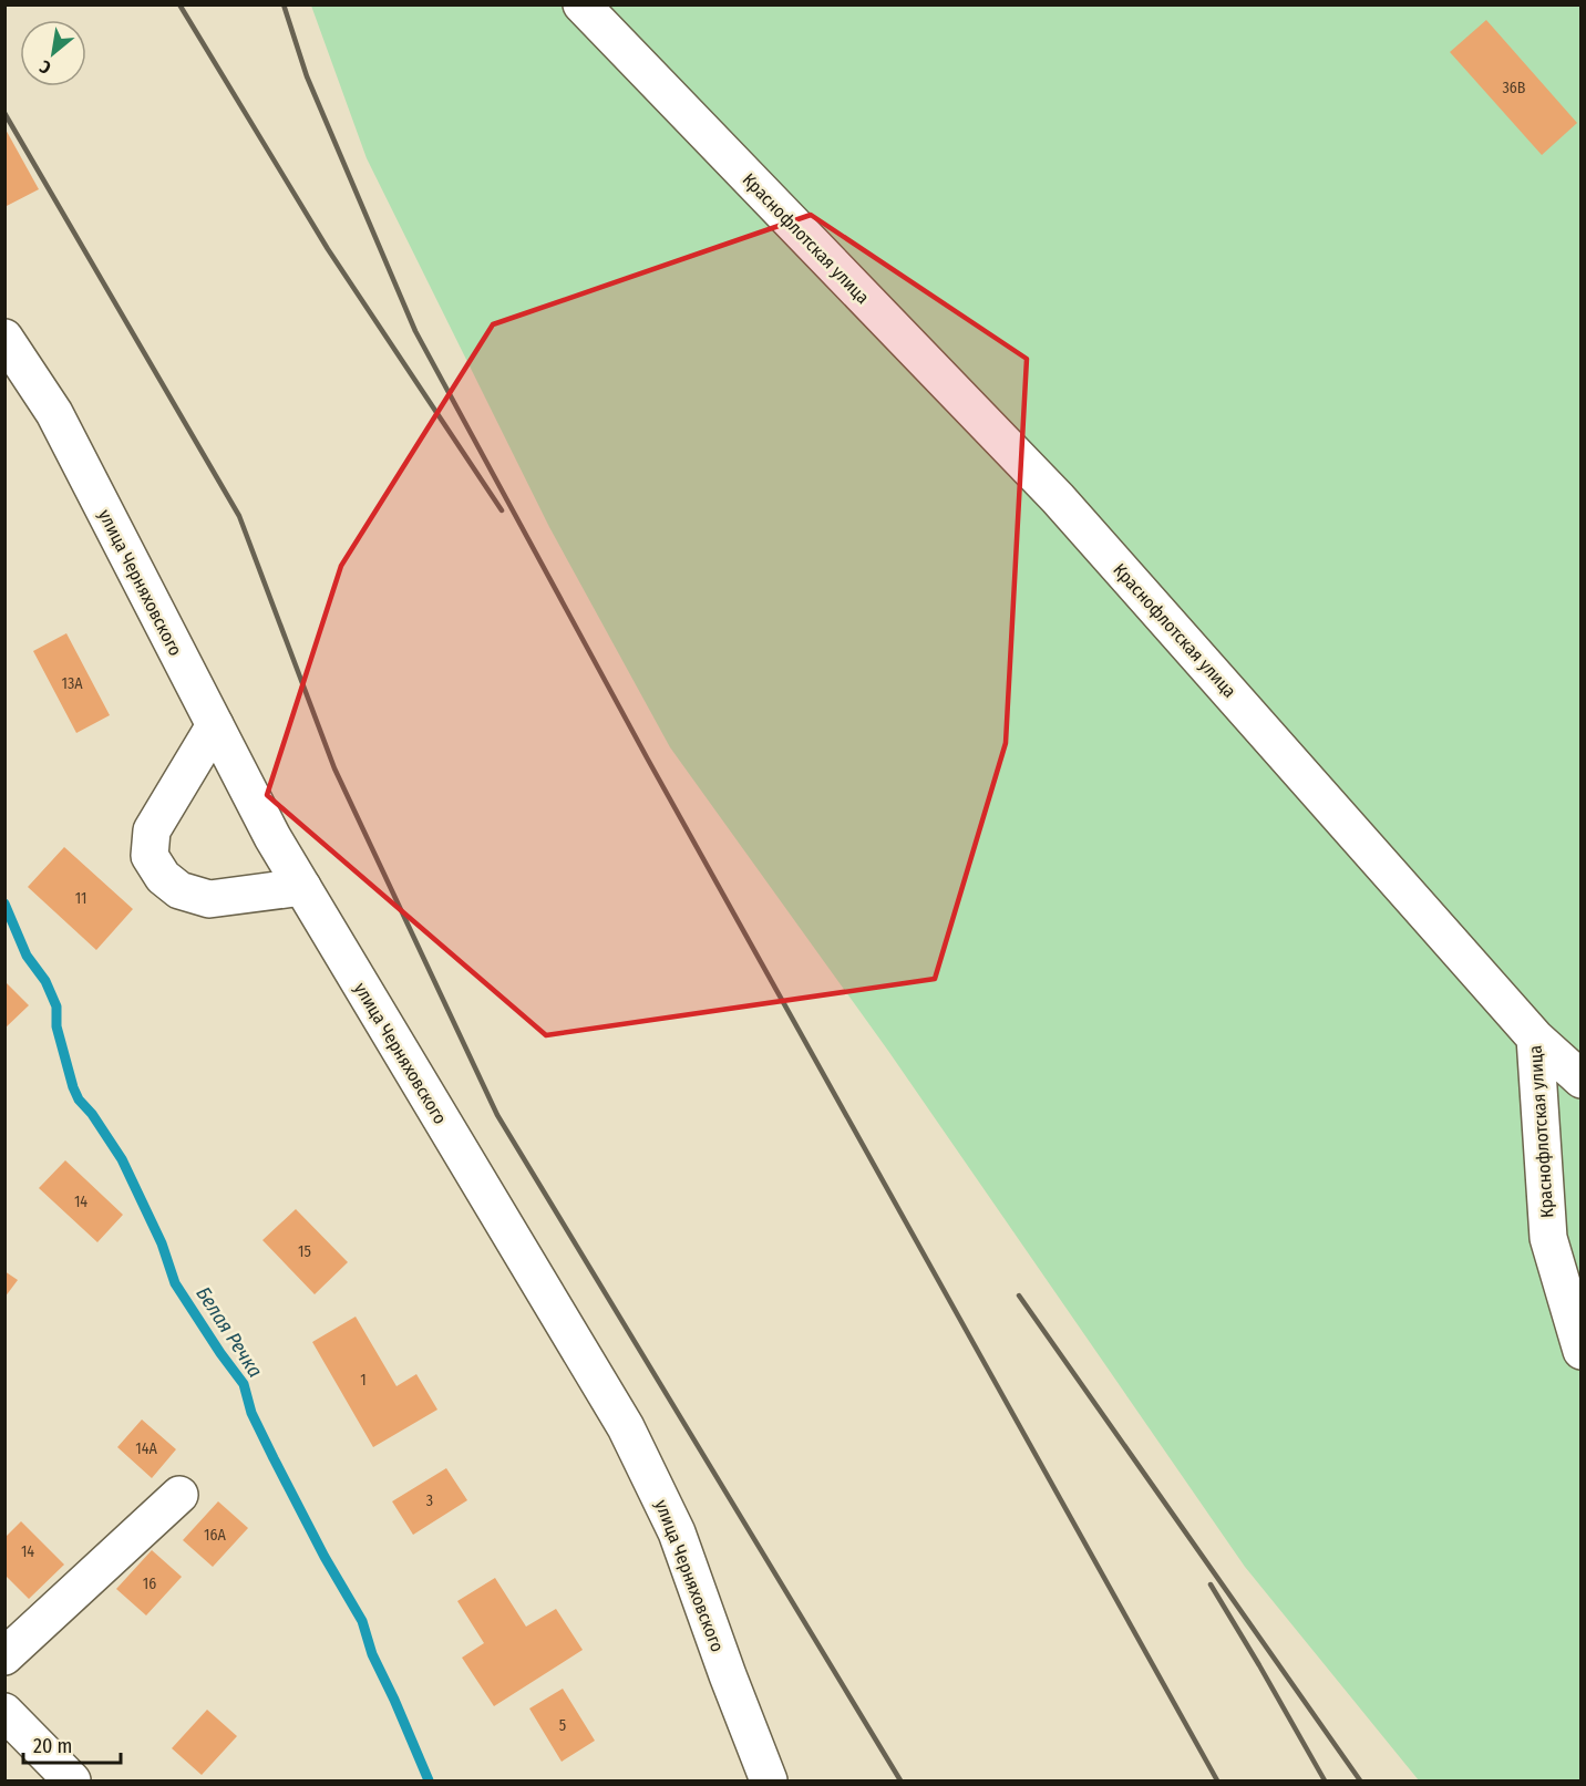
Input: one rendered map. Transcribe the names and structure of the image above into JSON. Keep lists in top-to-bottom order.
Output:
{
  "streets": {
    "street": ["Краснофлотская улица", "улица Черняховского"]
  },
  "water": ["Белая Речка"],
  "house_numbers": [
    "36В",
    "13А",
    "11",
    "14",
    "15",
    "1",
    "14А",
    "3",
    "16А",
    "14",
    "16",
    "5"
  ],
  "scale_bar": "20 m",
  "north": "bottom left"
}
